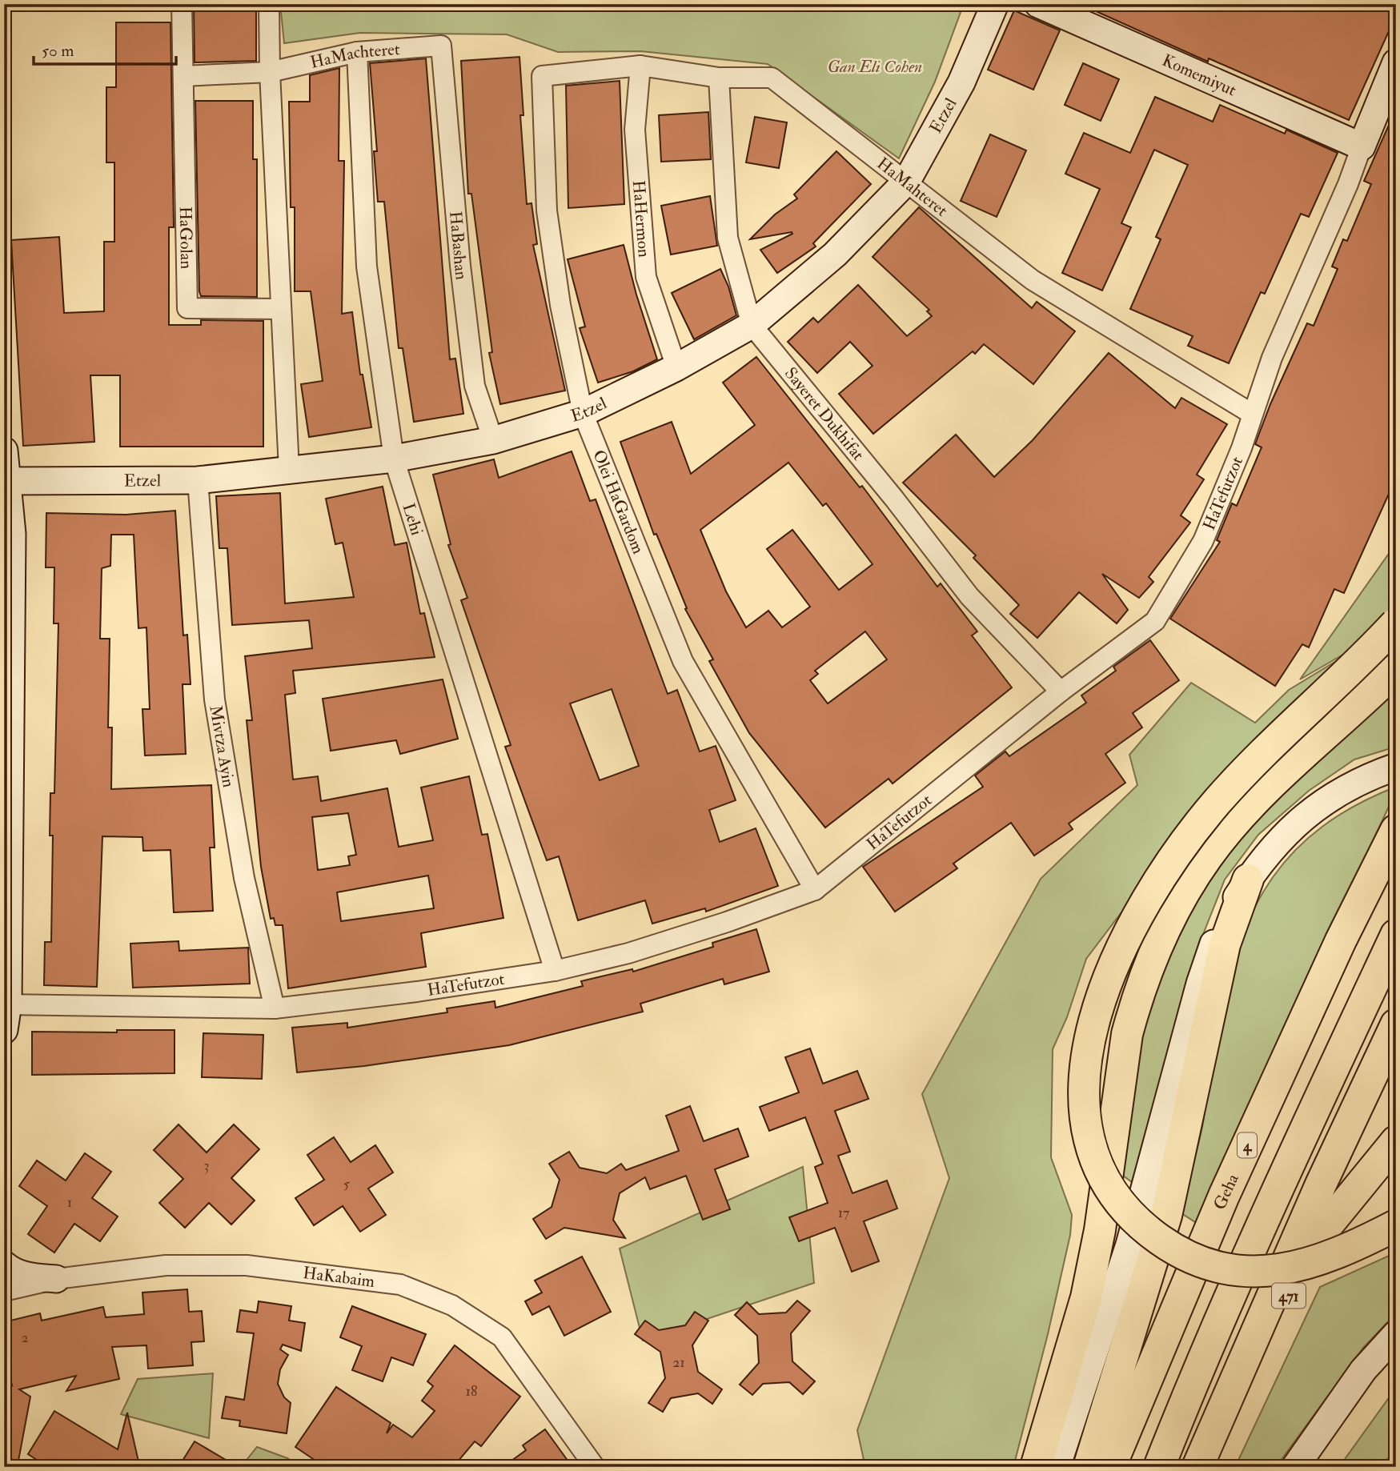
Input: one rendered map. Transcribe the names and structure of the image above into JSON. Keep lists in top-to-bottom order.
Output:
{
  "streets": {
    "highway": ["4", "Geha", "471"],
    "street": [
      "HaMachteret",
      "Komemiyut",
      "Etzel",
      "HaMahteret",
      "HaHermon",
      "HaGolan",
      "HaBashan",
      "Sayeret Dukhifat",
      "HaTefutzot",
      "Olei HaGardom",
      "Lehi",
      "Mivtza Ayin",
      "HaKabaim"
    ]
  },
  "crossings": [
    ["HaMachteret", "HaBashan"],
    ["HaMachteret", "Lehi"],
    ["Komemiyut", "HaTefutzot"],
    ["Etzel", "HaMahteret"],
    ["Etzel", "HaHermon"],
    ["Etzel", "HaBashan"],
    ["Etzel", "Sayeret Dukhifat"],
    ["Etzel", "Olei HaGardom"],
    ["Etzel", "Lehi"],
    ["Etzel", "Mivtza Ayin"],
    ["HaMahteret", "HaHermon"],
    ["HaMahteret", "Sayeret Dukhifat"],
    ["HaMahteret", "HaTefutzot"],
    ["HaMahteret", "Olei HaGardom"],
    ["Sayeret Dukhifat", "HaTefutzot"],
    ["HaTefutzot", "Olei HaGardom"],
    ["HaTefutzot", "Lehi"],
    ["HaTefutzot", "Mivtza Ayin"]
  ],
  "parks": ["Gan Eli Cohen"],
  "house_numbers": [
    "3",
    "5",
    "1",
    "17",
    "2",
    "21",
    "18"
  ],
  "scale_bar": "50 m"
}
